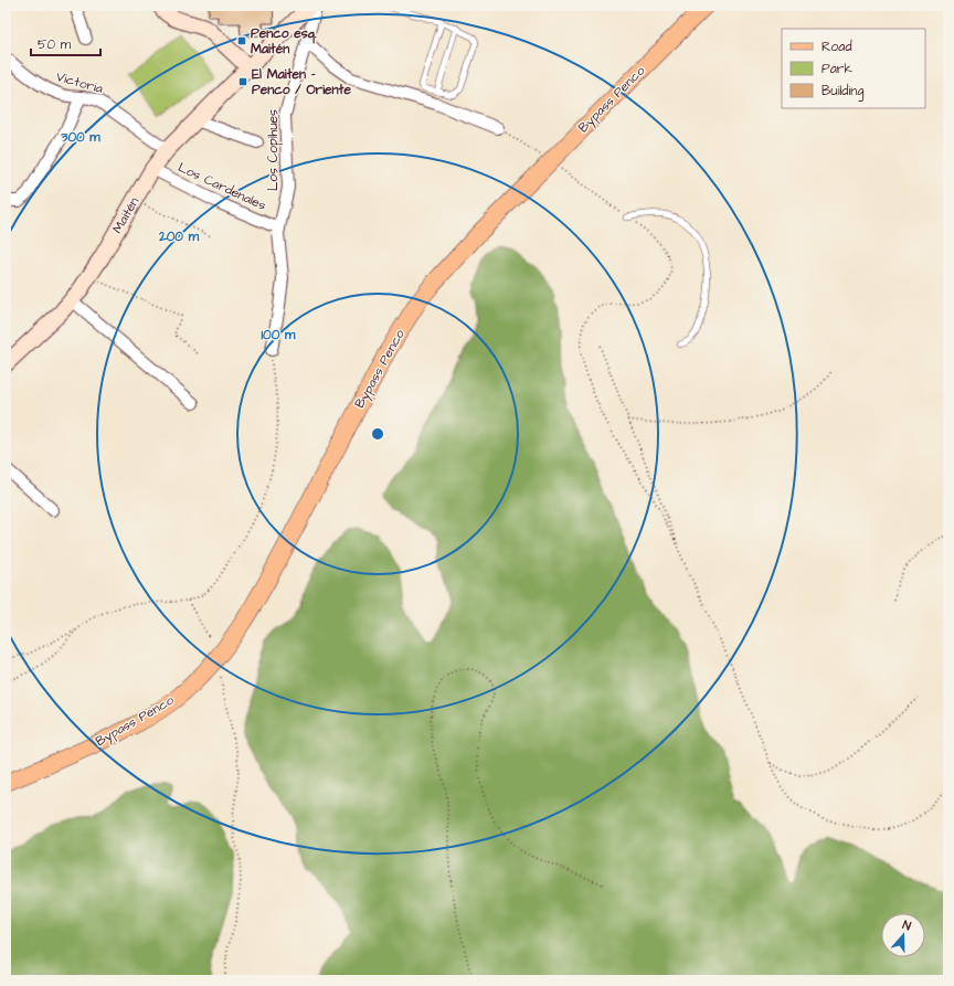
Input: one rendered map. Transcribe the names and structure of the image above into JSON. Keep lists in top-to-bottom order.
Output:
{
  "streets": {
    "main road": ["Bypass Penco", "Maitén"],
    "street": ["Victoria", "Los Copihues", "Los Cardenales"]
  },
  "crossings": [
    ["Victoria", "Maitén"],
    ["Los Copihues", "Los Cardenales"],
    ["Los Cardenales", "Maitén"]
  ],
  "places": {
    "transit": ["Penco esq. Maitén", "El Maiten - Penco / Oriente"]
  },
  "legend": ["Road", "Park", "Building"],
  "scale_bar": "50 m",
  "north": "top",
  "rings": ["300 m", "200 m", "100 m"]
}
